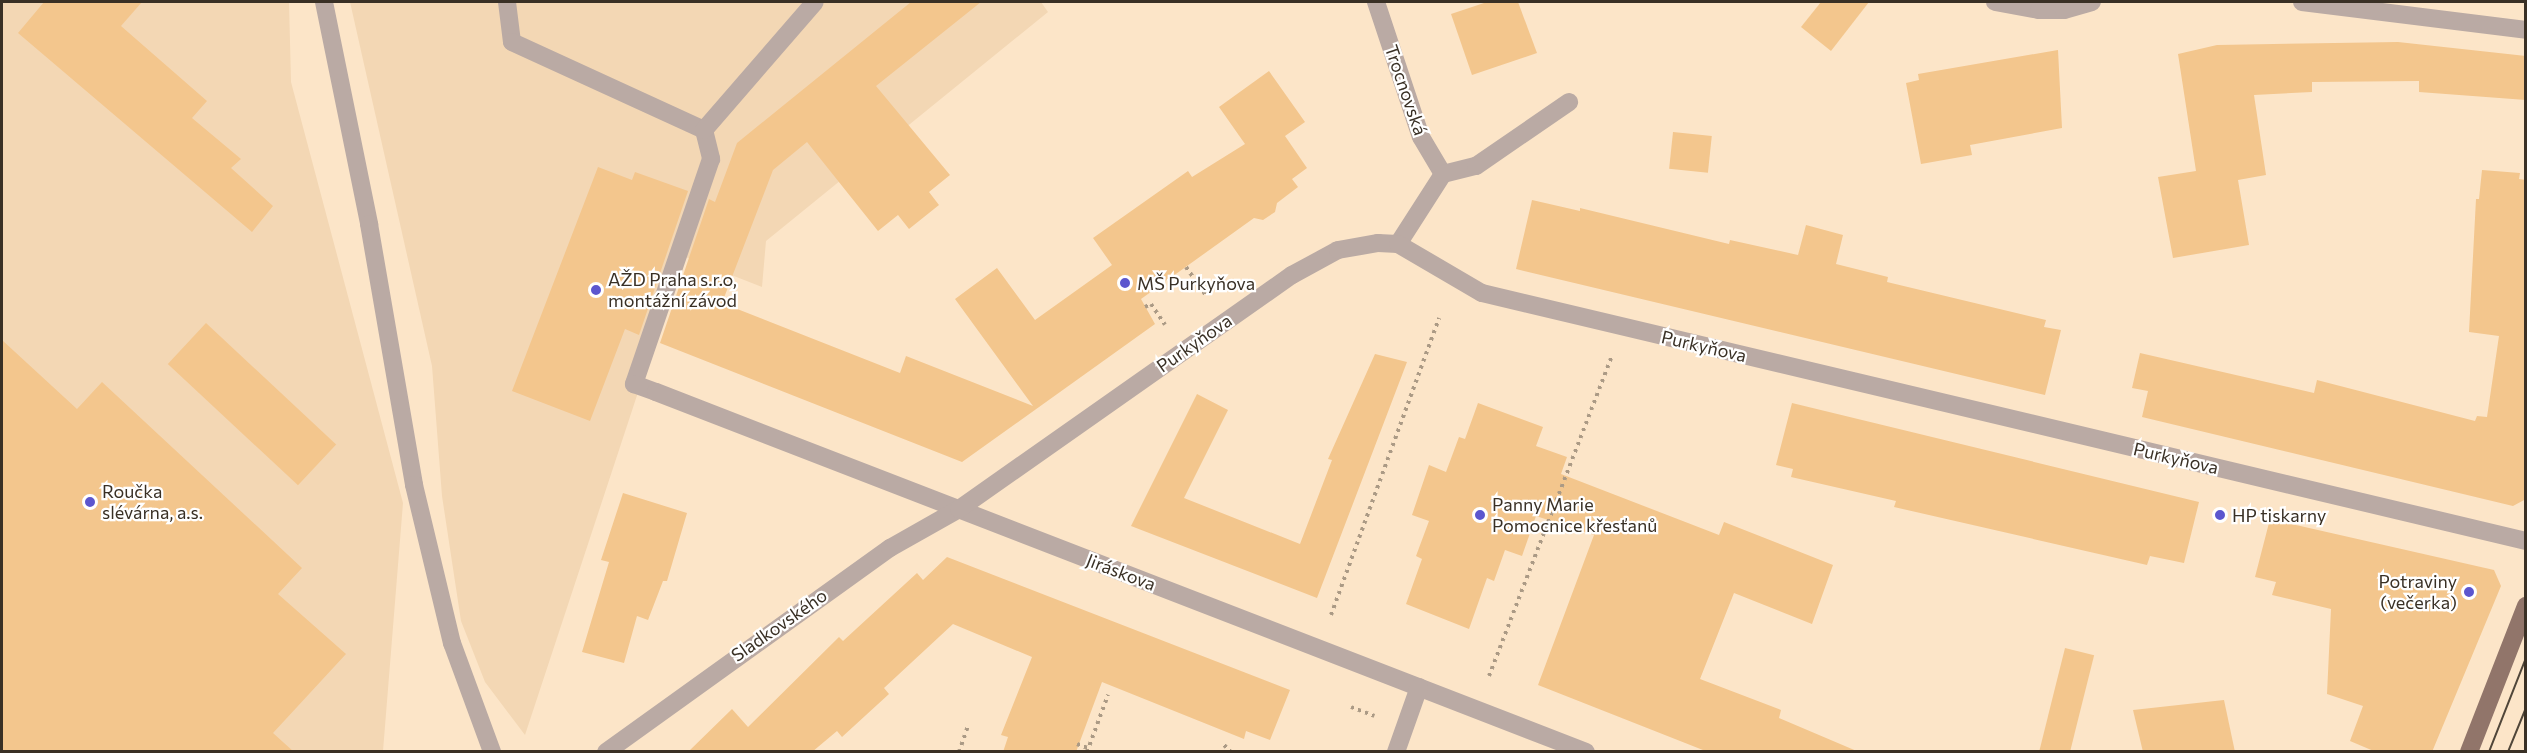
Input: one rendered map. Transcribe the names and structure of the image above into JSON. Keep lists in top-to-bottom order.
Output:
{
  "streets": {
    "street": [
      "Trocnovská",
      "Purkyňova",
      "Jiráskova",
      "Sladkovského"
    ]
  },
  "crossings": [
    ["Purkyňova", "Jiráskova"],
    ["Purkyňova", "Sladkovského"],
    ["Jiráskova", "Sladkovského"]
  ],
  "places": [
    "MŠ Purkyňova",
    "AŽD Praha s.r.o, montážní závod",
    "Roučka slévárna, a.s.",
    "Panny Marie Pomocnice křesťanů",
    "HP tiskarny",
    "Potraviny (večerka)"
  ]
}
